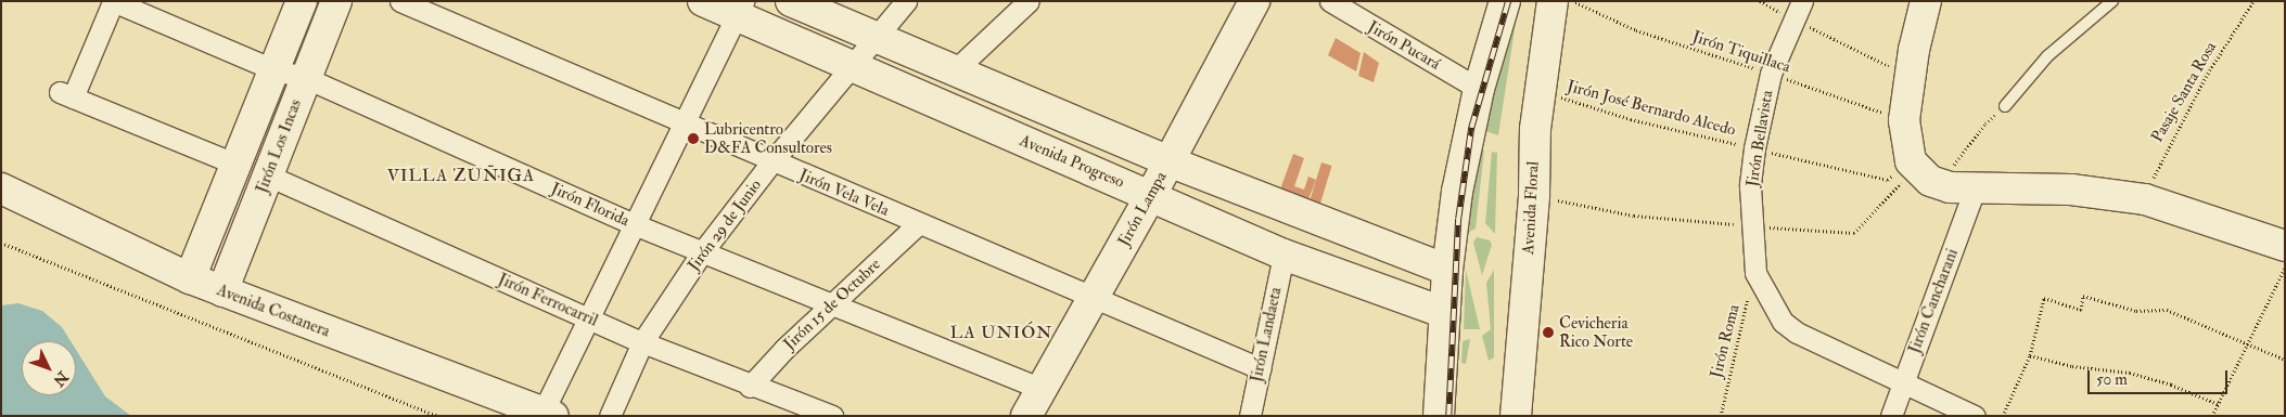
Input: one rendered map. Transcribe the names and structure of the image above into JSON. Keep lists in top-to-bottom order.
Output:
{
  "streets": {
    "street": [
      "Jirón Pucará",
      "Jirón Bellavista",
      "Jirón Los Incas",
      "Avenida Progreso",
      "Jirón Vela Vela",
      "Jirón Florida",
      "Avenida Floral",
      "Jirón Lampa",
      "Jirón 29 de Junio",
      "Jirón Ferrocarril",
      "Jirón Cancharani",
      "Jirón 15 de Octubre",
      "Avenida Costanera",
      "Jirón Landaeta"
    ],
    "path": [
      "Jirón Tiquillaca",
      "Pasaje Santa Rosa",
      "Jirón José Bernardo Alcedo",
      "Jirón Roma"
    ]
  },
  "crossings": [
    ["Jirón Tiquillaca", "Jirón Bellavista"],
    ["Jirón José Bernardo Alcedo", "Jirón Bellavista"],
    ["Jirón José Bernardo Alcedo", "Avenida Floral"],
    ["Jirón Bellavista", "Jirón Cancharani"],
    ["Jirón Bellavista", "Jirón Roma"],
    ["Jirón Los Incas", "Jirón Florida"],
    ["Jirón Los Incas", "Jirón Ferrocarril"],
    ["Jirón Los Incas", "Avenida Costanera"],
    ["Avenida Progreso", "Jirón Lampa"],
    ["Avenida Progreso", "Jirón 29 de Junio"],
    ["Avenida Progreso", "Jirón Landaeta"],
    ["Jirón Vela Vela", "Jirón Lampa"],
    ["Jirón Vela Vela", "Jirón 29 de Junio"],
    ["Jirón Vela Vela", "Jirón 15 de Octubre"],
    ["Jirón Vela Vela", "Jirón Landaeta"],
    ["Jirón Florida", "Jirón Lampa"],
    ["Jirón Florida", "Jirón 29 de Junio"],
    ["Jirón Florida", "Jirón 15 de Octubre"],
    ["Jirón 29 de Junio", "Jirón Ferrocarril"],
    ["Jirón Ferrocarril", "Jirón 15 de Octubre"]
  ],
  "districts": ["VILLA ZUÑIGA", "LA UNIÓN"],
  "places": ["Lubricentro D&FA Consultores", "Cevicheria Rico Norte"],
  "scale_bar": "50 m",
  "north": "bottom right"
}
